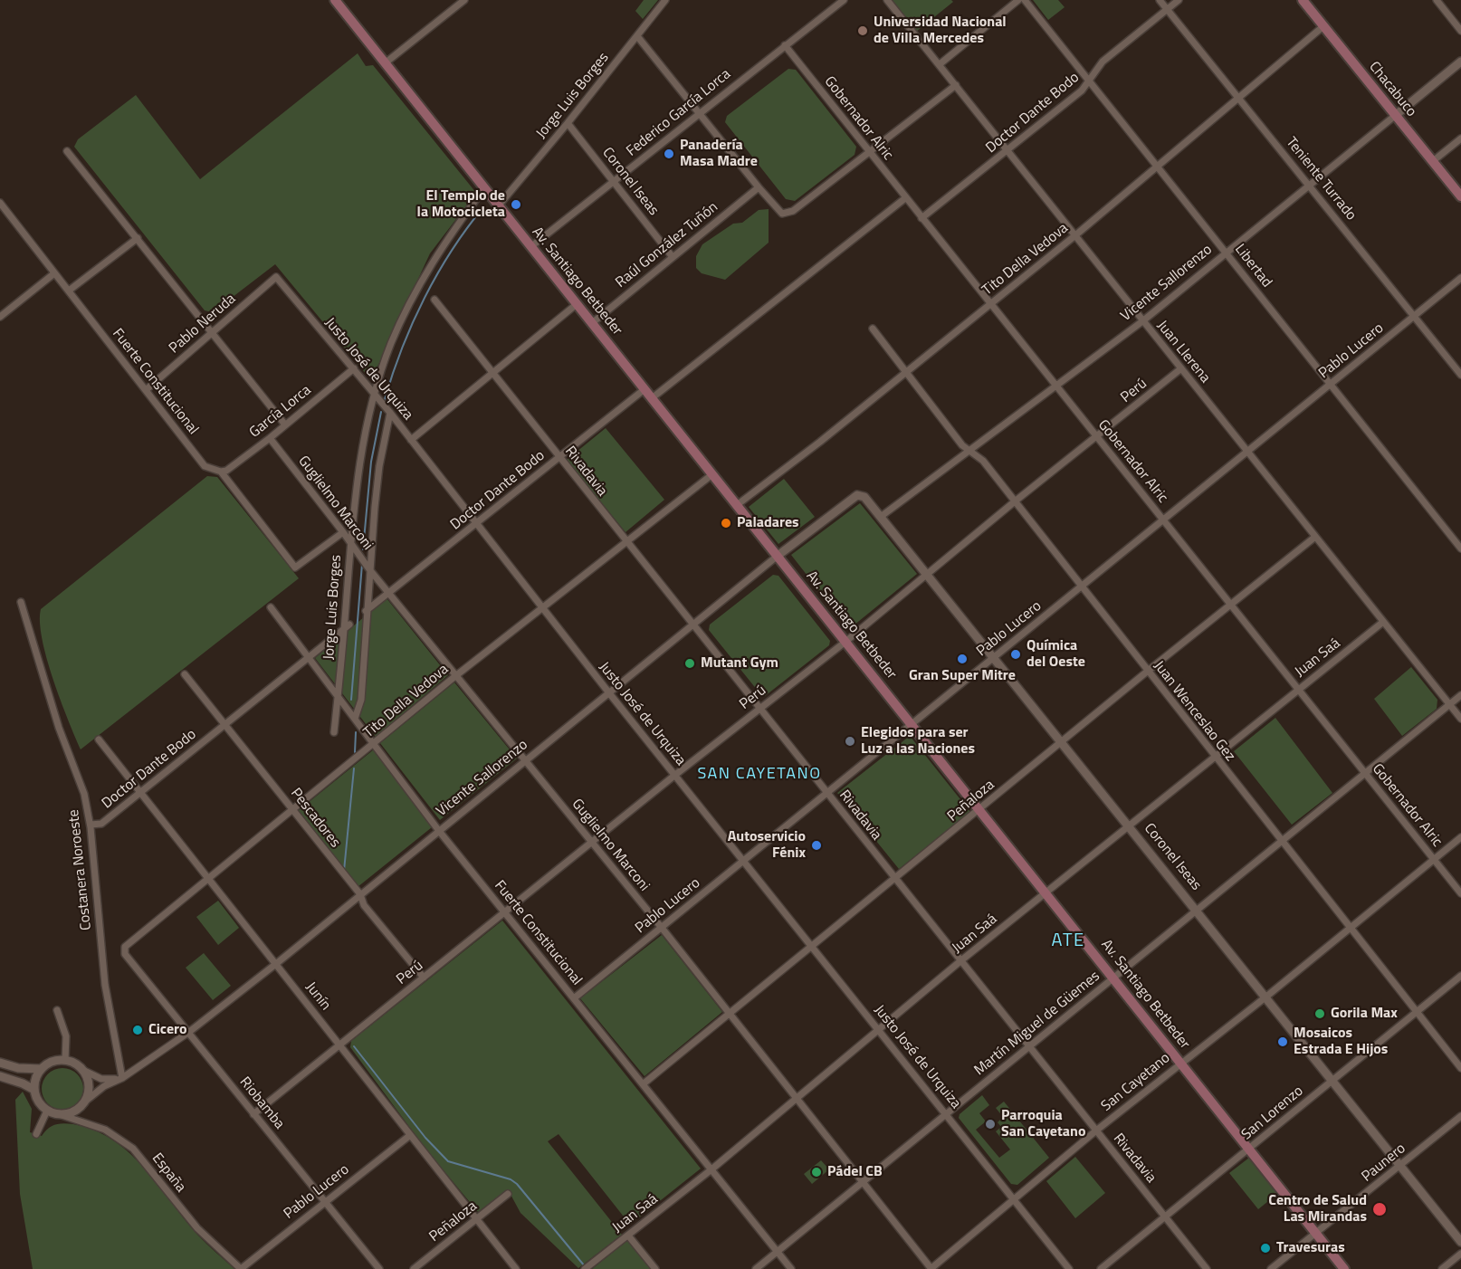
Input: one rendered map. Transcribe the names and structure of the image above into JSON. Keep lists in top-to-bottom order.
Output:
{
  "streets": {
    "main road": ["Chacabuco", "Av. Santiago Betbeder"],
    "street": [
      "Jorge Luis Borges",
      "Federico García Lorca",
      "Doctor Dante Bodo",
      "Gobernador Alric",
      "Teniente Turrado",
      "Coronel Iseas",
      "Raúl González Tuñón",
      "Tito Della Vedova",
      "Libertad",
      "Vicente Sallorenzo",
      "Pablo Neruda",
      "Pablo Lucero",
      "Juan Llerena",
      "Justo José de Urquiza",
      "Fuerte Constitucional",
      "Perú",
      "García Lorca",
      "Rivadavia",
      "Guglielmo Marconi",
      "Juan Saá",
      "Juan Wenceslao Gez",
      "Peñaloza",
      "Pescadores",
      "Costanera Noroeste",
      "Junín",
      "Martín Miguel de Güemes",
      "San Cayetano",
      "Riobamba",
      "San Lorenzo",
      "Paunero",
      "España"
    ]
  },
  "crossings": [
    ["Chacabuco", "Tito Della Vedova"],
    ["Chacabuco", "Vicente Sallorenzo"],
    ["Jorge Luis Borges", "Doctor Dante Bodo"],
    ["Jorge Luis Borges", "Coronel Iseas"],
    ["Jorge Luis Borges", "Av. Santiago Betbeder"],
    ["Jorge Luis Borges", "Justo José de Urquiza"],
    ["Jorge Luis Borges", "Fuerte Constitucional"],
    ["Jorge Luis Borges", "Guglielmo Marconi"],
    ["Federico García Lorca", "Gobernador Alric"],
    ["Federico García Lorca", "Coronel Iseas"],
    ["Federico García Lorca", "Av. Santiago Betbeder"],
    ["Doctor Dante Bodo", "Gobernador Alric"],
    ["Doctor Dante Bodo", "Teniente Turrado"],
    ["Doctor Dante Bodo", "Libertad"],
    ["Doctor Dante Bodo", "Av. Santiago Betbeder"],
    ["Doctor Dante Bodo", "Juan Llerena"],
    ["Doctor Dante Bodo", "Justo José de Urquiza"],
    ["Doctor Dante Bodo", "Fuerte Constitucional"],
    ["Doctor Dante Bodo", "Rivadavia"],
    ["Doctor Dante Bodo", "Guglielmo Marconi"],
    ["Doctor Dante Bodo", "Pescadores"],
    ["Doctor Dante Bodo", "Costanera Noroeste"],
    ["Doctor Dante Bodo", "Junín"],
    ["Gobernador Alric", "Tito Della Vedova"],
    ["Gobernador Alric", "Vicente Sallorenzo"],
    ["Gobernador Alric", "Pablo Lucero"],
    ["Gobernador Alric", "Perú"],
    ["Gobernador Alric", "Juan Saá"],
    ["Gobernador Alric", "Peñaloza"],
    ["Gobernador Alric", "Martín Miguel de Güemes"],
    ["Gobernador Alric", "San Cayetano"],
    ["Teniente Turrado", "Tito Della Vedova"],
    ["Teniente Turrado", "Vicente Sallorenzo"],
    ["Teniente Turrado", "Pablo Lucero"],
    ["Coronel Iseas", "Raúl González Tuñón"],
    ["Coronel Iseas", "Vicente Sallorenzo"],
    ["Coronel Iseas", "Pablo Lucero"],
    ["Coronel Iseas", "Perú"],
    ["Coronel Iseas", "Juan Saá"],
    ["Coronel Iseas", "Peñaloza"],
    ["Coronel Iseas", "Martín Miguel de Güemes"],
    ["Coronel Iseas", "San Cayetano"],
    ["Coronel Iseas", "San Lorenzo"],
    ["Coronel Iseas", "Paunero"],
    ["Raúl González Tuñón", "Av. Santiago Betbeder"],
    ["Tito Della Vedova", "Libertad"],
    ["Tito Della Vedova", "Av. Santiago Betbeder"],
    ["Tito Della Vedova", "Juan Llerena"],
    ["Tito Della Vedova", "Justo José de Urquiza"],
    ["Tito Della Vedova", "Fuerte Constitucional"],
    ["Tito Della Vedova", "Rivadavia"],
    ["Tito Della Vedova", "Guglielmo Marconi"],
    ["Tito Della Vedova", "Juan Wenceslao Gez"],
    ["Tito Della Vedova", "Pescadores"],
    ["Tito Della Vedova", "Junín"],
    ["Tito Della Vedova", "Riobamba"],
    ["Libertad", "Vicente Sallorenzo"],
    ["Libertad", "Pablo Lucero"],
    ["Av. Santiago Betbeder", "Vicente Sallorenzo"],
    ["Av. Santiago Betbeder", "Pablo Lucero"],
    ["Av. Santiago Betbeder", "Perú"],
    ["Av. Santiago Betbeder", "Juan Saá"],
    ["Av. Santiago Betbeder", "Peñaloza"],
    ["Av. Santiago Betbeder", "Martín Miguel de Güemes"],
    ["Av. Santiago Betbeder", "San Cayetano"],
    ["Av. Santiago Betbeder", "San Lorenzo"],
    ["Av. Santiago Betbeder", "Paunero"],
    ["Vicente Sallorenzo", "Juan Llerena"],
    ["Vicente Sallorenzo", "Justo José de Urquiza"],
    ["Vicente Sallorenzo", "Fuerte Constitucional"],
    ["Vicente Sallorenzo", "Rivadavia"],
    ["Vicente Sallorenzo", "Guglielmo Marconi"],
    ["Vicente Sallorenzo", "Juan Wenceslao Gez"],
    ["Vicente Sallorenzo", "Pescadores"],
    ["Vicente Sallorenzo", "Costanera Noroeste"],
    ["Vicente Sallorenzo", "Junín"],
    ["Vicente Sallorenzo", "Riobamba"],
    ["Vicente Sallorenzo", "España"],
    ["Pablo Neruda", "Justo José de Urquiza"],
    ["Pablo Neruda", "Fuerte Constitucional"],
    ["Pablo Lucero", "Juan Llerena"],
    ["Pablo Lucero", "Justo José de Urquiza"],
    ["Pablo Lucero", "Fuerte Constitucional"],
    ["Pablo Lucero", "Rivadavia"],
    ["Pablo Lucero", "Guglielmo Marconi"],
    ["Pablo Lucero", "Juan Wenceslao Gez"],
    ["Pablo Lucero", "Junín"],
    ["Pablo Lucero", "Riobamba"],
    ["Pablo Lucero", "España"],
    ["Juan Llerena", "Perú"],
    ["Juan Llerena", "Juan Saá"],
    ["Juan Llerena", "Peñaloza"],
    ["Juan Llerena", "Martín Miguel de Güemes"],
    ["Justo José de Urquiza", "Perú"],
    ["Justo José de Urquiza", "García Lorca"],
    ["Justo José de Urquiza", "Juan Saá"],
    ["Justo José de Urquiza", "Peñaloza"],
    ["Justo José de Urquiza", "Martín Miguel de Güemes"],
    ["Justo José de Urquiza", "San Cayetano"],
    ["Fuerte Constitucional", "Perú"],
    ["Fuerte Constitucional", "García Lorca"],
    ["Fuerte Constitucional", "Guglielmo Marconi"],
    ["Fuerte Constitucional", "Juan Saá"],
    ["Fuerte Constitucional", "Peñaloza"],
    ["Fuerte Constitucional", "Martín Miguel de Güemes"],
    ["Perú", "Rivadavia"],
    ["Perú", "Guglielmo Marconi"],
    ["Perú", "Juan Wenceslao Gez"],
    ["Perú", "Pescadores"],
    ["Perú", "Junín"],
    ["Perú", "Riobamba"],
    ["García Lorca", "Guglielmo Marconi"],
    ["Rivadavia", "Juan Saá"],
    ["Rivadavia", "Peñaloza"],
    ["Rivadavia", "Martín Miguel de Güemes"],
    ["Rivadavia", "San Cayetano"],
    ["Rivadavia", "San Lorenzo"],
    ["Guglielmo Marconi", "Juan Saá"],
    ["Guglielmo Marconi", "Peñaloza"],
    ["Guglielmo Marconi", "Martín Miguel de Güemes"],
    ["Guglielmo Marconi", "San Cayetano"],
    ["Juan Saá", "Juan Wenceslao Gez"],
    ["Juan Wenceslao Gez", "Peñaloza"],
    ["Juan Wenceslao Gez", "Martín Miguel de Güemes"],
    ["Juan Wenceslao Gez", "San Cayetano"],
    ["Juan Wenceslao Gez", "San Lorenzo"],
    ["Peñaloza", "Junín"]
  ],
  "districts": ["SAN CAYETANO", "ATE"],
  "places": [
    "Universidad Nacional de Villa Mercedes",
    "Panadería Masa Madre",
    "El Templo de la Motocicleta",
    "Paladares",
    "Química del Oeste",
    "Gran Super Mitre",
    "Mutant Gym",
    "Elegidos para ser Luz a las Naciones",
    "Autoservicio Fénix",
    "Gorila Max",
    "Cicero",
    "Mosaicos Estrada E Hijos",
    "Parroquia San Cayetano",
    "Pádel CB",
    "Centro de Salud Las Mirandas",
    "Travesuras"
  ]
}
